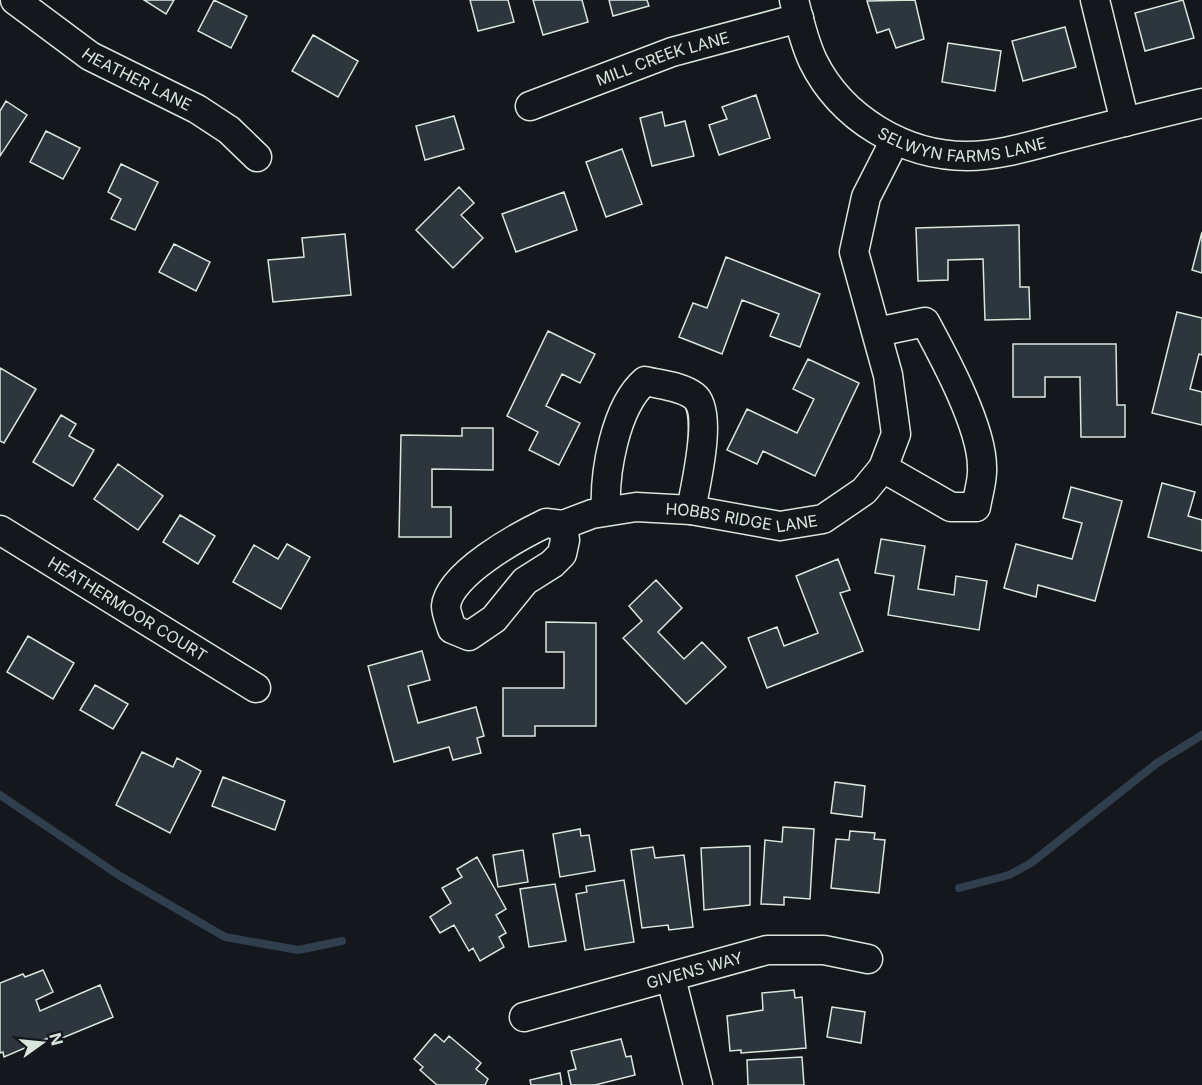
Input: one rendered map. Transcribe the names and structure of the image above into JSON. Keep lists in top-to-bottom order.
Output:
{
  "streets": {
    "street": [
      "MILL CREEK LANE",
      "HEATHER LANE",
      "SELWYN FARMS LANE",
      "HOBBS RIDGE LANE",
      "HEATHERMOOR COURT",
      "GIVENS WAY"
    ]
  },
  "crossings": [
    ["MILL CREEK LANE", "SELWYN FARMS LANE"],
    ["SELWYN FARMS LANE", "HOBBS RIDGE LANE"]
  ],
  "north": "right"
}
